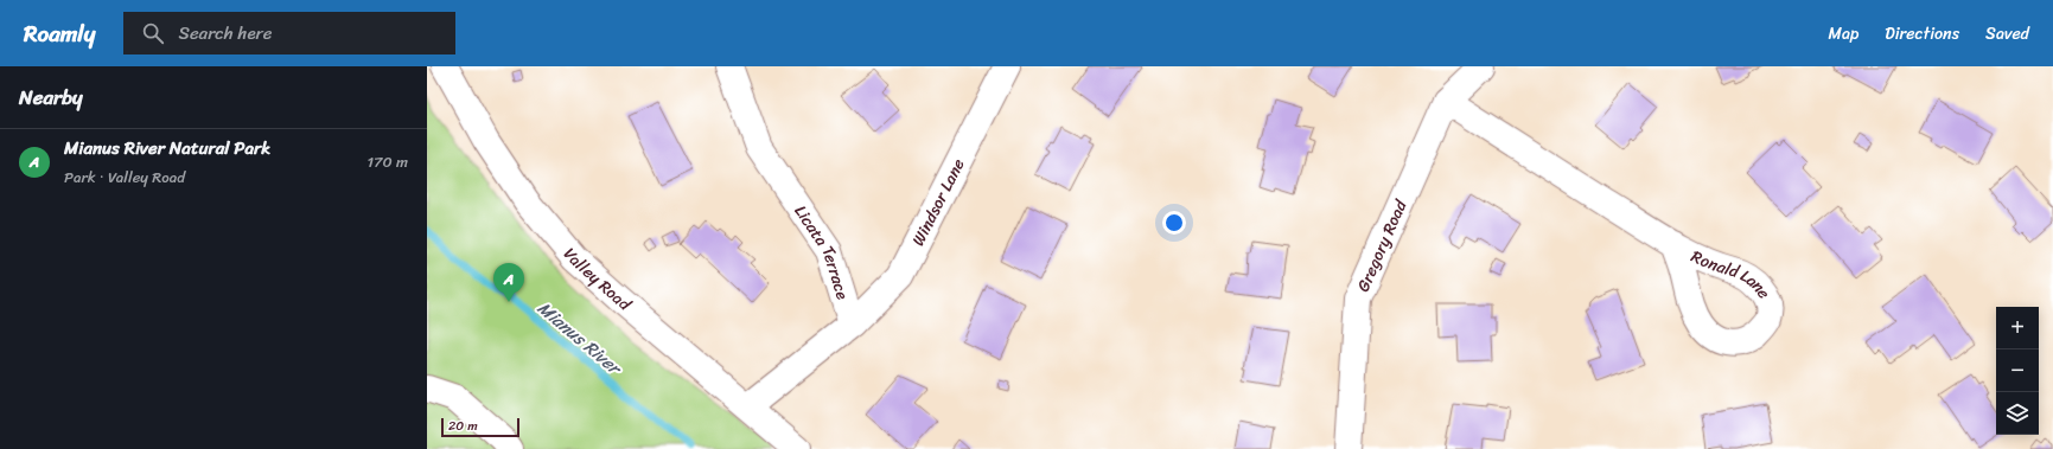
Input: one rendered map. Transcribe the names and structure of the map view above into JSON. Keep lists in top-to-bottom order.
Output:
{
  "streets": {
    "street": [
      "Windsor Lane",
      "Gregory Road",
      "Licata Terrace",
      "Valley Road",
      "Ronald Lane"
    ]
  },
  "crossings": [
    ["Windsor Lane", "Licata Terrace"],
    ["Gregory Road", "Ronald Lane"]
  ],
  "water": ["Mianus River"],
  "scale_bar": "20 m",
  "page": {
    "header": "Roamly",
    "search": "Search here",
    "nav": ["Map", "Directions", "Saved"],
    "heading": "Nearby",
    "list": [
      {
        "mark": "A",
        "name": "Mianus River Natural Park",
        "note": "Park · Valley Road",
        "value": "170 m"
      }
    ],
    "pins": "A",
    "map_buttons": ["+", "−"],
    "scale": "20 m"
  }
}
